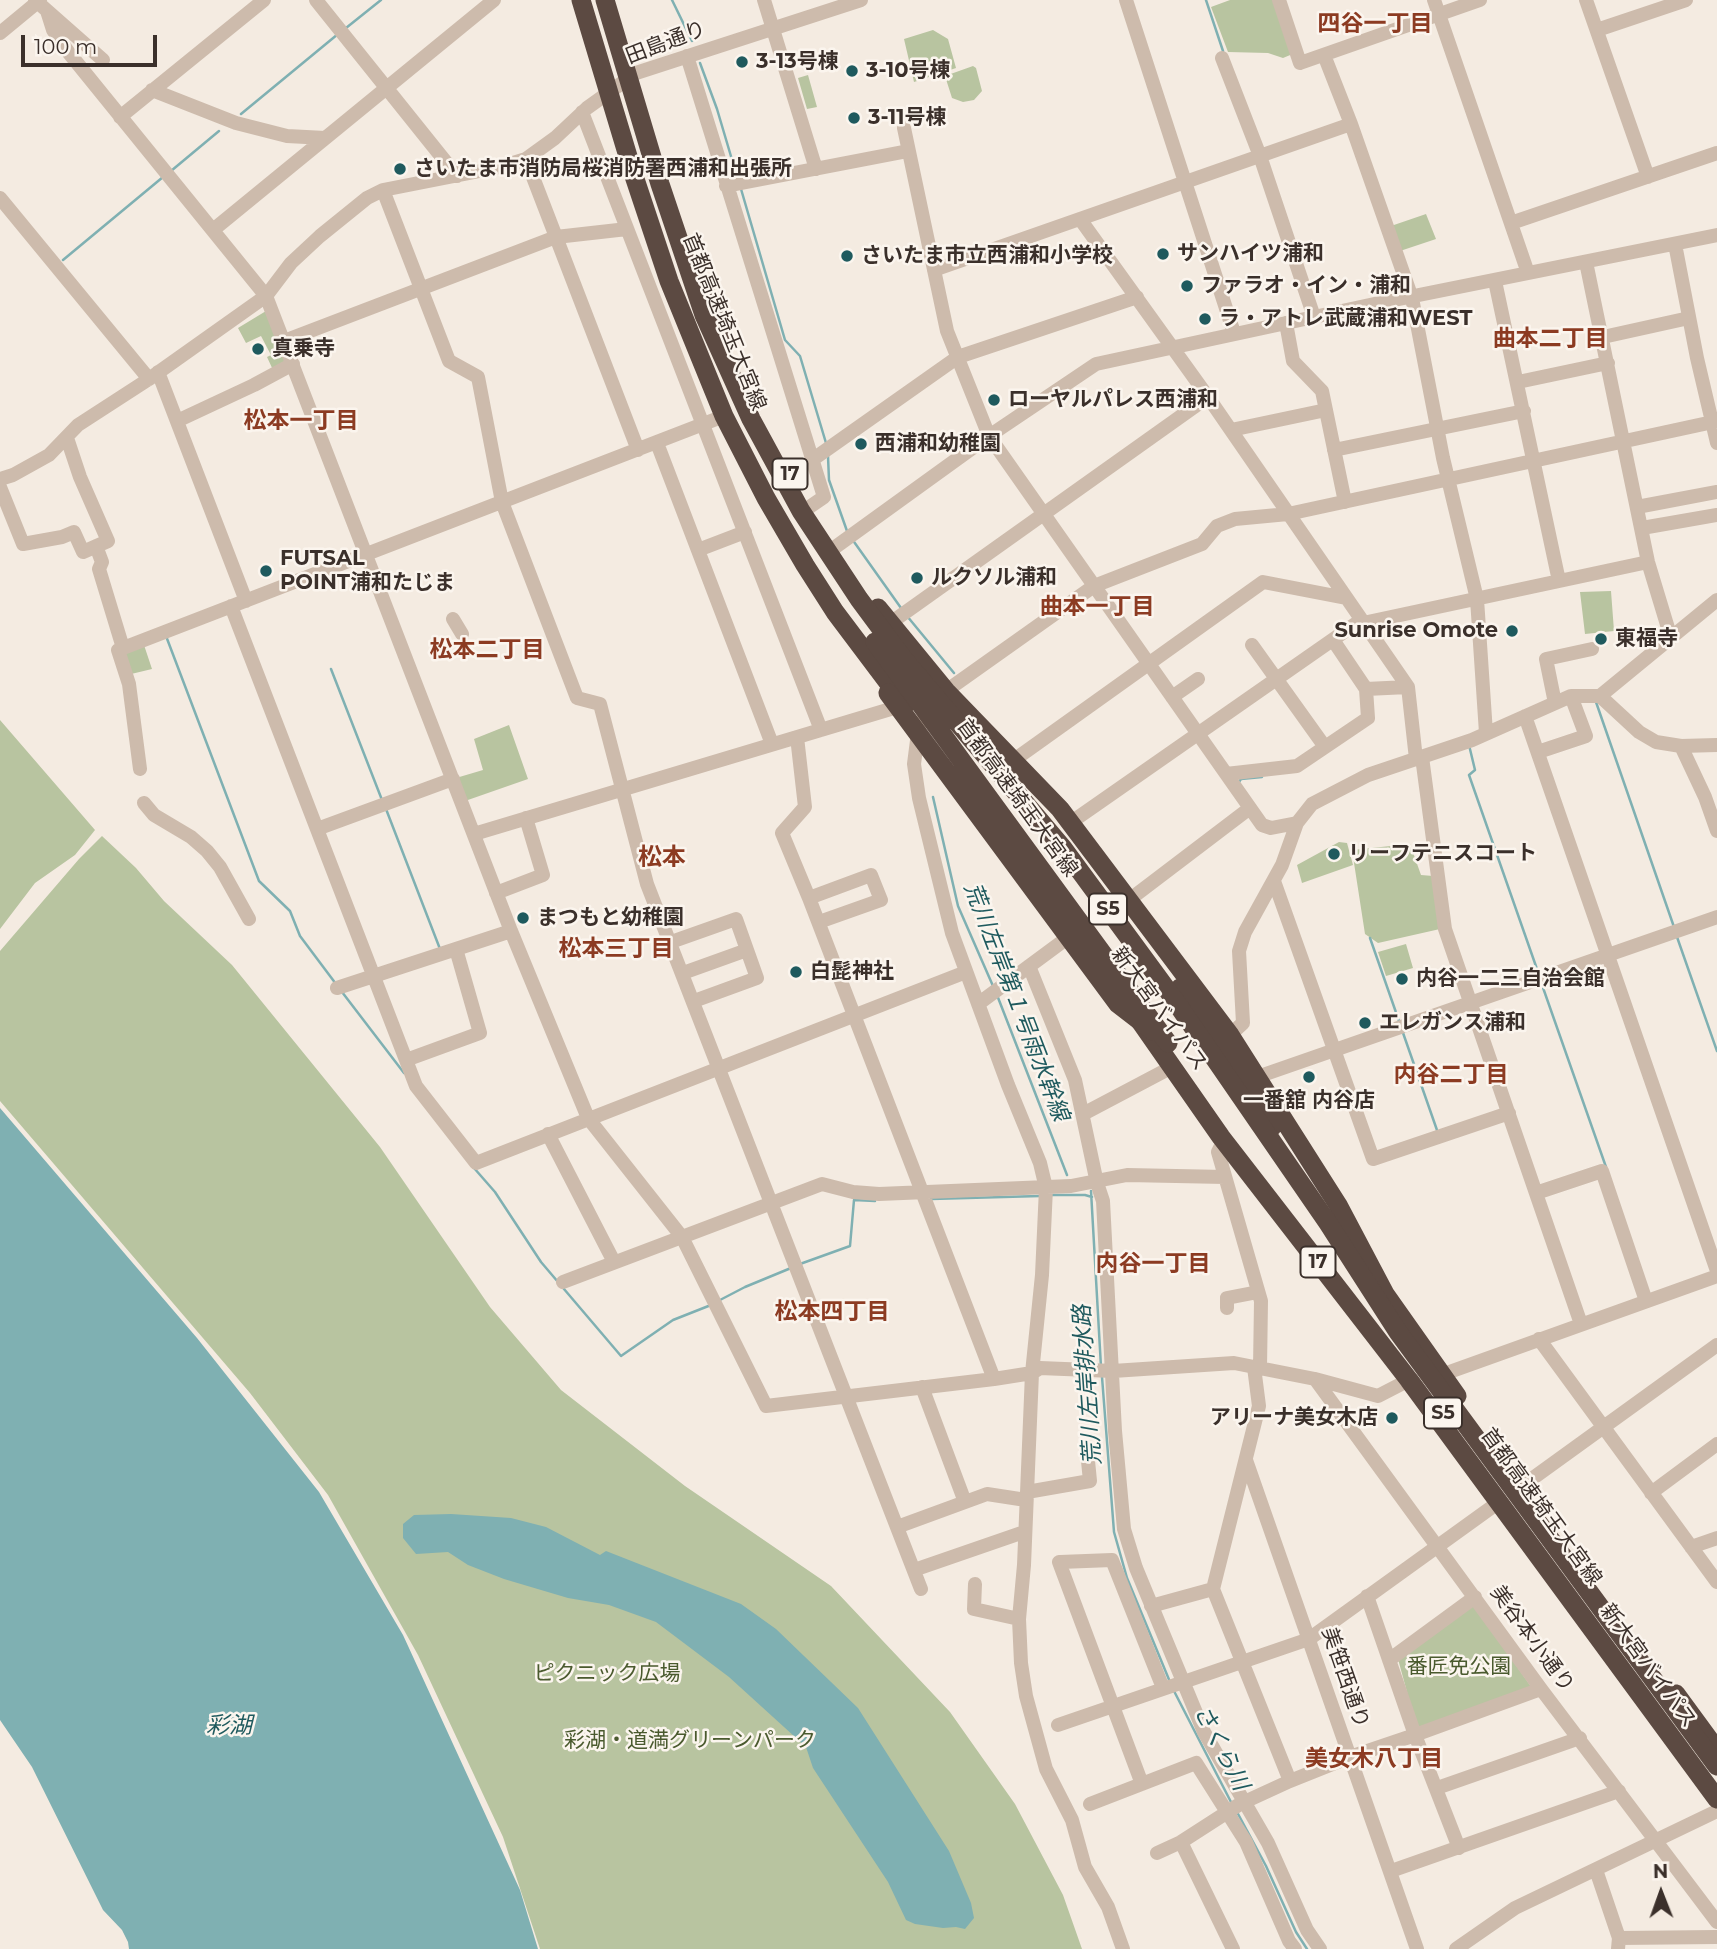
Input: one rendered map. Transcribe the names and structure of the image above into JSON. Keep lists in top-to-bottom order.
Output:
{
  "streets": {
    "highway": [
      "首都高速埼玉大宮線",
      "17",
      "S5",
      "新大宮バイパス"
    ],
    "street": ["田島通り", "美谷本小通り", "美笹西通り"]
  },
  "crossings": [
    ["田島通り", "新大宮バイパス"],
    ["首都高速埼玉大宮線", "17"],
    ["首都高速埼玉大宮線", "S5"],
    ["17", "新大宮バイパス"],
    ["S5", "新大宮バイパス"]
  ],
  "districts": [
    "四谷一丁目",
    "曲本二丁目",
    "松本一丁目",
    "曲本一丁目",
    "松本二丁目",
    "松本",
    "松本三丁目",
    "内谷二丁目",
    "内谷一丁目",
    "松本四丁目",
    "美女木八丁目"
  ],
  "water": [
    "荒川左岸第１号雨水幹線",
    "荒川左岸排水路",
    "彩湖",
    "さくら川"
  ],
  "parks": ["番匠免公園", "ピクニック広場", "彩湖・道満グリーンパーク"],
  "places": [
    "3-13号棟",
    "3-10号棟",
    "3-11号棟",
    "さいたま市消防局桜消防署西浦和出張所",
    "サンハイツ浦和",
    "さいたま市立西浦和小学校",
    "ファラオ・イン・浦和",
    "ラ・アトレ武蔵浦和WEST",
    "真乗寺",
    "ローヤルパレス西浦和",
    "西浦和幼稚園",
    "FUTSAL POINT浦和たじま",
    "ルクソル浦和",
    "Sunrise Omote",
    "東福寺",
    "リーフテニスコート",
    "まつもと幼稚園",
    "白髭神社",
    "内谷一二三自治会館",
    "エレガンス浦和",
    "一番舘 内谷店",
    "アリーナ美女木店"
  ],
  "scale_bar": "100 m",
  "north": "top"
}
